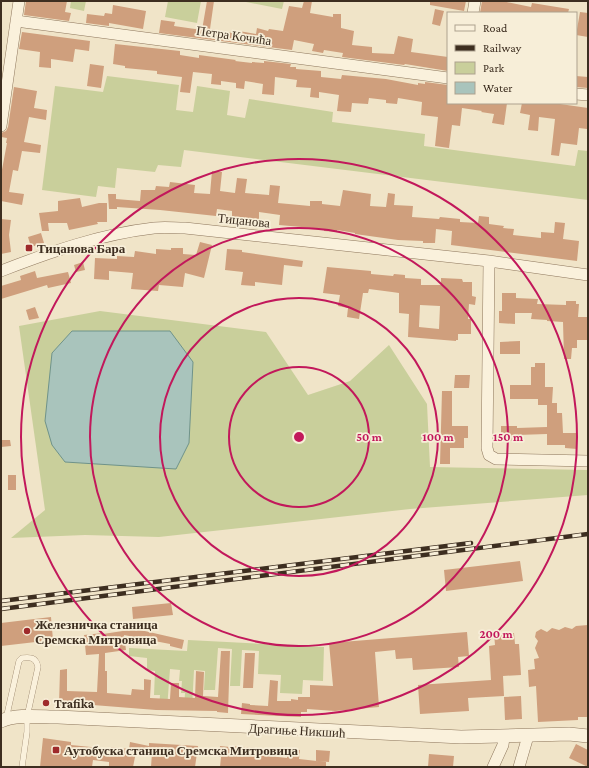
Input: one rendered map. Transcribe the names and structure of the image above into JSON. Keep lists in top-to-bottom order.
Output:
{
  "streets": {
    "street": ["Петра Кочића", "Тицанова", "Драгиње Никшић"]
  },
  "places": {
    "transit": ["Тицанова Бара", "Аутобуска станица Сремска Митровица"],
    "other": ["Железничка станица Сремска Митровица", "Trafika"]
  },
  "legend": [
    "Road",
    "Railway",
    "Park",
    "Water"
  ],
  "rings": [
    "50 m",
    "100 m",
    "150 m",
    "200 m"
  ]
}
